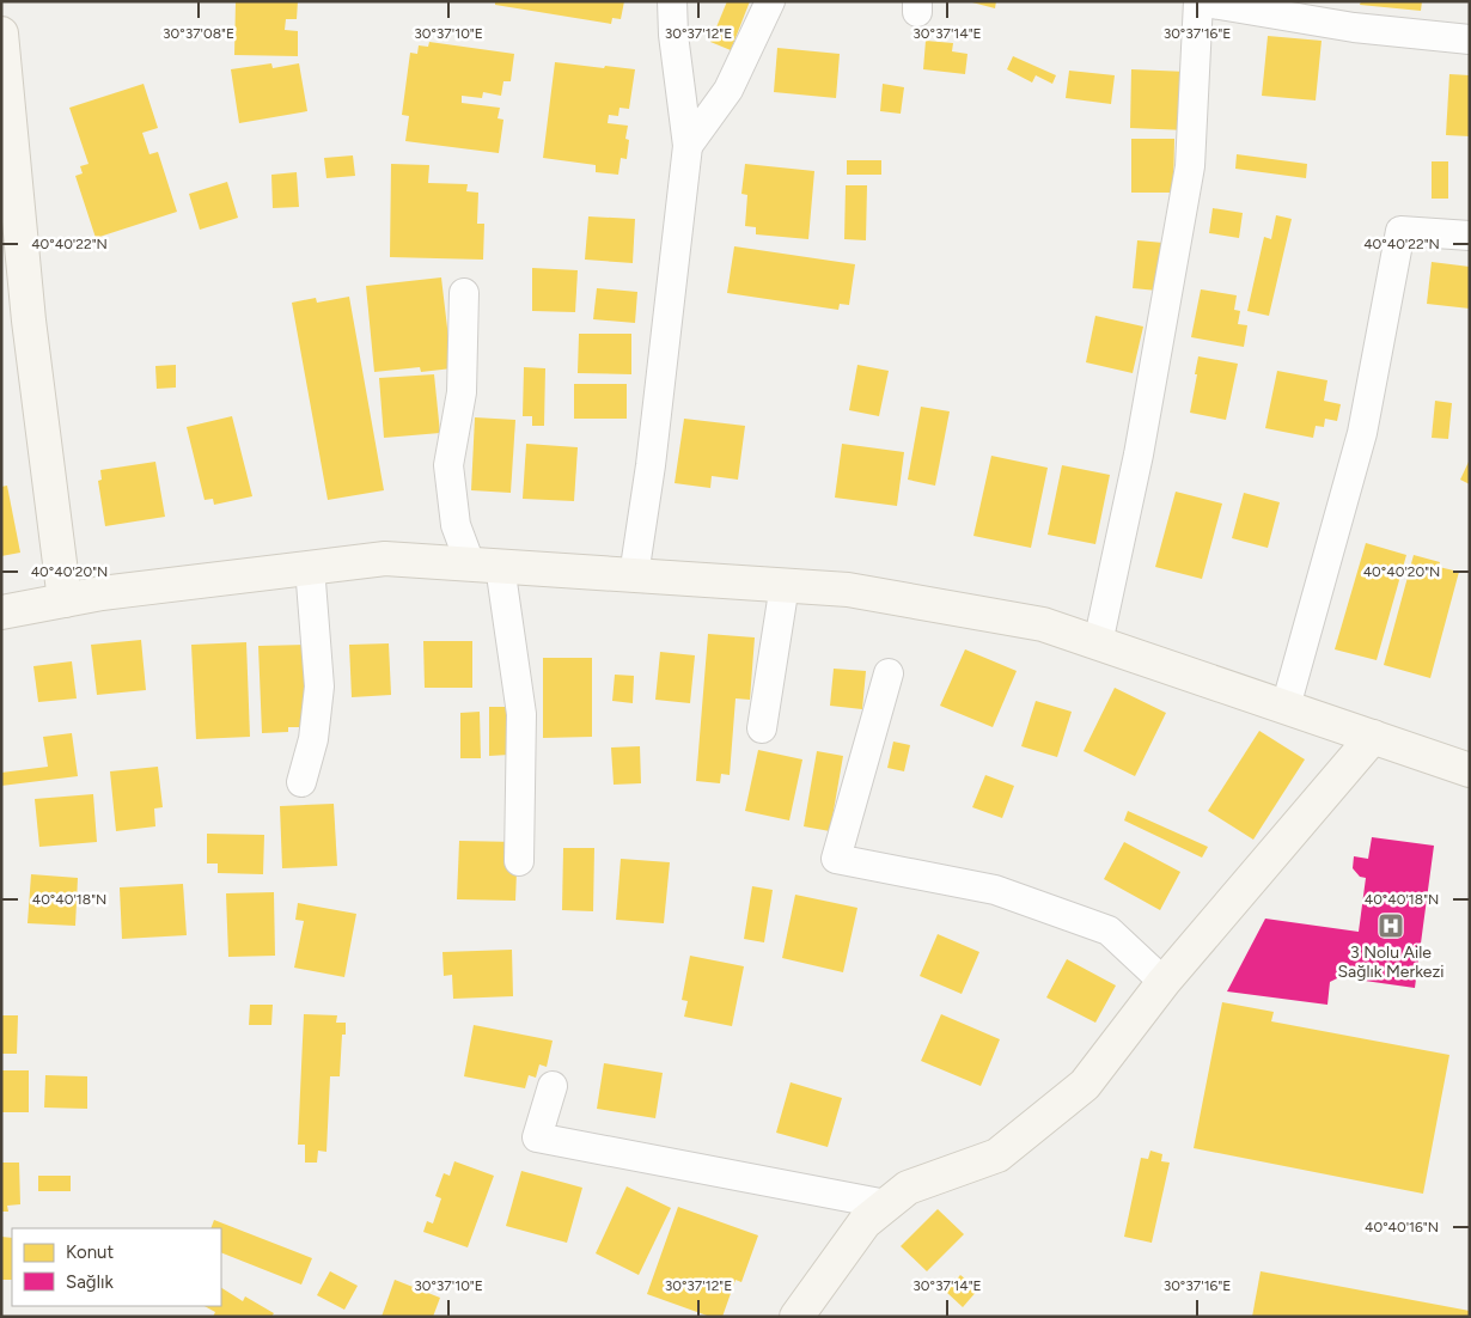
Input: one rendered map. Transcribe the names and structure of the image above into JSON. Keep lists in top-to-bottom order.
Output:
{
  "places": {
    "hospital": ["3 Nolu Aile Sağlık Merkezi"]
  },
  "legend": ["Konut", "Sağlık"],
  "coordinates": [
    "30°37'08\"E",
    "30°37'10\"E",
    "30°37'12\"E",
    "30°37'14\"E",
    "30°37'16\"E",
    "40°40'22\"N",
    "40°40'20\"N",
    "40°40'18\"N",
    "40°40'16\"N"
  ]
}
